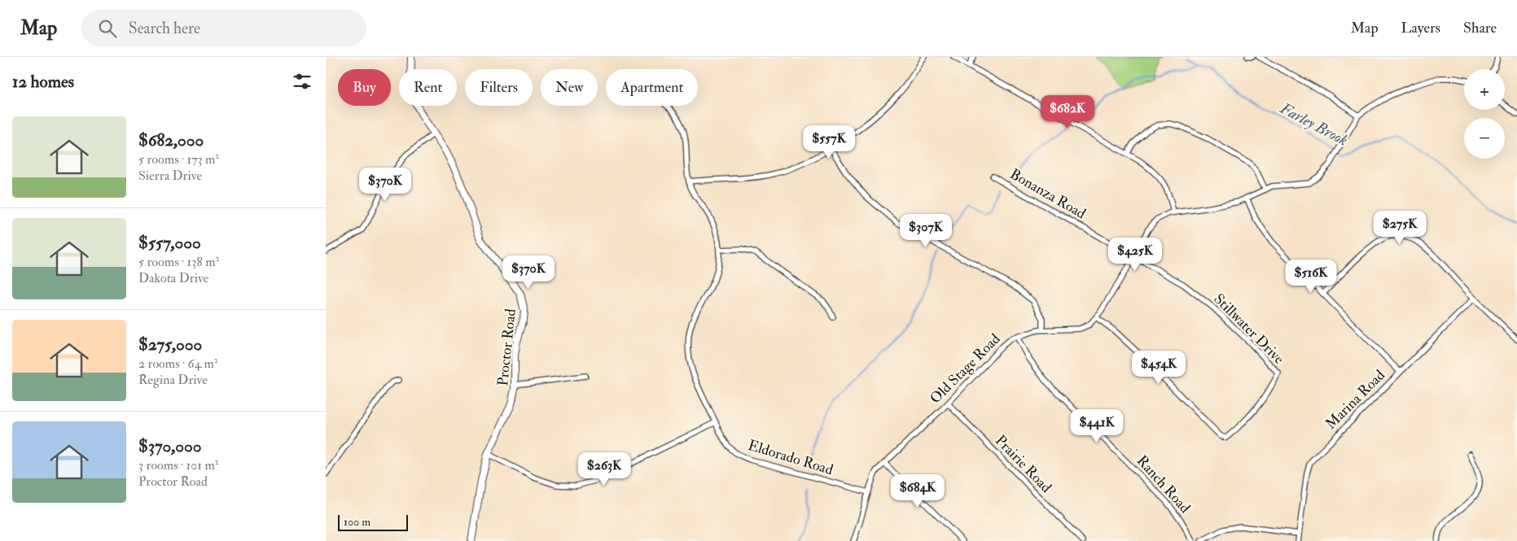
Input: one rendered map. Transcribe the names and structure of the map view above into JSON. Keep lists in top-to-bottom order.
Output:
{
  "streets": {
    "main road": ["Proctor Road"],
    "street": [
      "Bonanza Road",
      "Stillwater Drive",
      "Old Stage Road",
      "Marina Road",
      "Eldorado Road",
      "Prairie Road",
      "Ranch Road"
    ]
  },
  "crossings": [
    ["Bonanza Road", "Stillwater Drive"],
    ["Bonanza Road", "Old Stage Road"],
    ["Stillwater Drive", "Old Stage Road"],
    ["Old Stage Road", "Eldorado Road"],
    ["Old Stage Road", "Prairie Road"],
    ["Old Stage Road", "Ranch Road"]
  ],
  "water": ["Farley Brook"],
  "scale_bar": "100 m",
  "page": {
    "header": "Map",
    "search": "Search here",
    "nav": ["Map", "Layers", "Share"],
    "heading": "12 homes",
    "map_buttons": ["+", "−"],
    "chip": [
      "Buy",
      "Rent",
      "Filters",
      "New",
      "Apartment"
    ],
    "price": [
      "$682K",
      "$557K",
      "$370K",
      "$275K",
      "$307K",
      "$425K",
      "$370K",
      "$516K",
      "$454K",
      "$441K",
      "$263K",
      "$684K"
    ],
    "list": [
      {
        "name": "$682,000",
        "note": "5 rooms · 173 m² · Sierra Drive"
      },
      {
        "name": "$557,000",
        "note": "5 rooms · 138 m² · Dakota Drive"
      },
      {
        "name": "$275,000",
        "note": "2 rooms · 64 m² · Regina Drive"
      },
      {
        "name": "$370,000",
        "note": "3 rooms · 101 m² · Proctor Road"
      }
    ],
    "scale": "100 m"
  }
}
